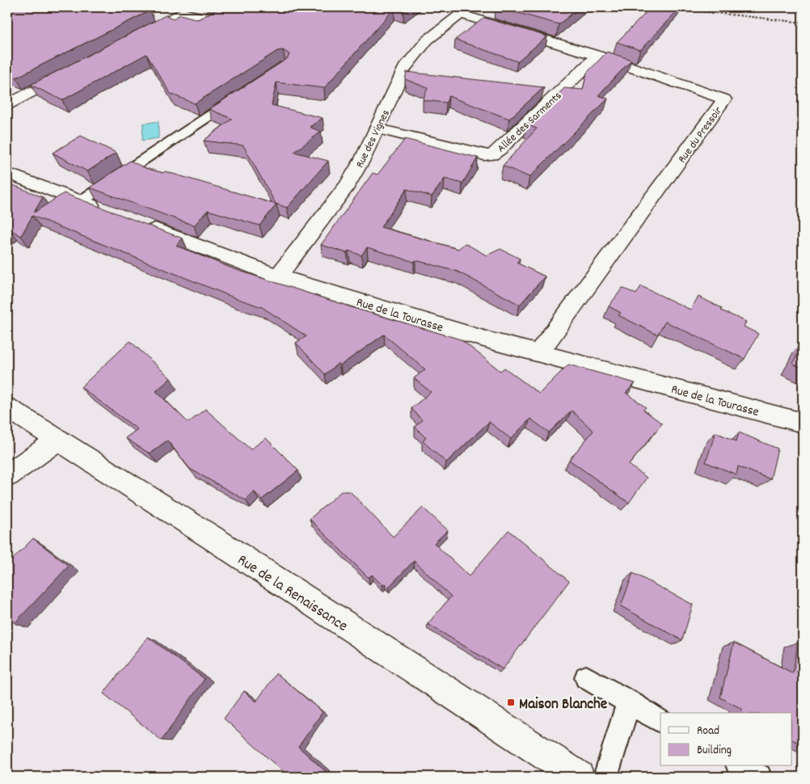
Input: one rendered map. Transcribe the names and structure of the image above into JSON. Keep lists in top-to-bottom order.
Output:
{
  "streets": {
    "street": [
      "Allée des Sarments",
      "Rue du Pressoir",
      "Rue des Vignes",
      "Rue de la Tourasse",
      "Rue de la Renaissance"
    ]
  },
  "crossings": [
    ["Allée des Sarments", "Rue du Pressoir"],
    ["Allée des Sarments", "Rue des Vignes"],
    ["Rue du Pressoir", "Rue des Vignes"],
    ["Rue du Pressoir", "Rue de la Tourasse"],
    ["Rue des Vignes", "Rue de la Tourasse"]
  ],
  "places": {
    "transit": ["Maison Blanche"]
  },
  "legend": ["Road", "Building"]
}
